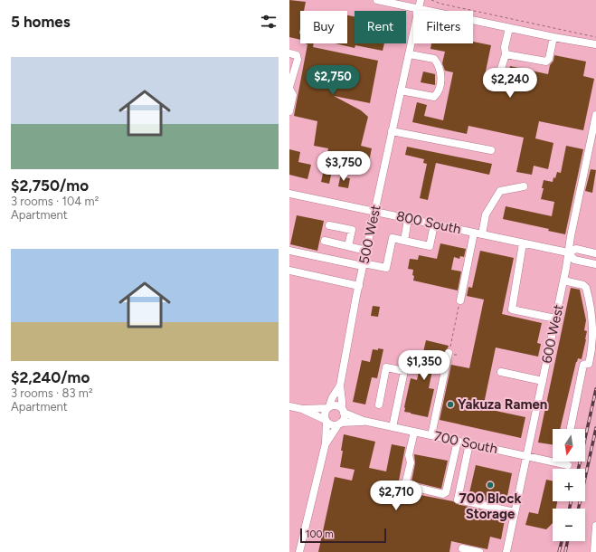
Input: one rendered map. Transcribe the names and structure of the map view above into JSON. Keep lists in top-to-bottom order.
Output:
{
  "streets": {
    "street": [
      "800 South",
      "500 West",
      "600 West",
      "700 South"
    ]
  },
  "crossings": [
    ["800 South", "500 West"],
    ["800 South", "600 West"],
    ["500 West", "700 South"],
    ["600 West", "700 South"]
  ],
  "places": ["Yakuza Ramen", "700 Block Storage"],
  "scale_bar": "100 m",
  "north": "bottom",
  "page": {
    "heading": "5 homes",
    "chip": ["Buy", "Rent", "Filters"],
    "list": [
      {
        "name": "$2,750/mo",
        "note": "3 rooms · 104 m² · Apartment"
      },
      {
        "name": "$2,240/mo",
        "note": "3 rooms · 83 m² · Apartment"
      }
    ],
    "price": [
      "$2,750",
      "$2,240",
      "$3,750",
      "$1,350",
      "$2,710"
    ],
    "map_buttons": ["+", "−"],
    "scale": "100 m"
  }
}
